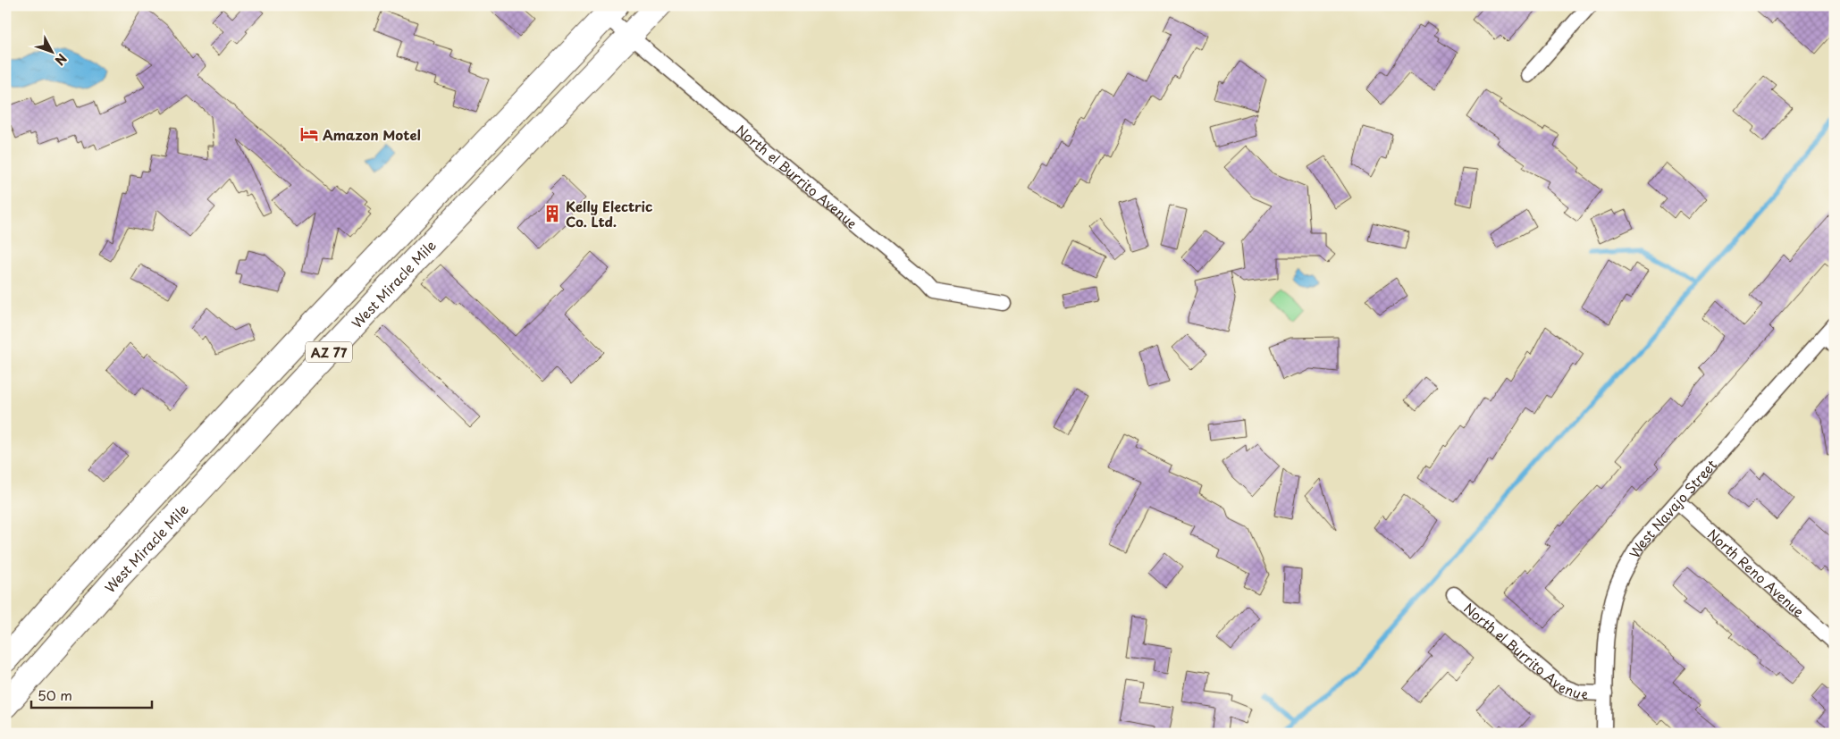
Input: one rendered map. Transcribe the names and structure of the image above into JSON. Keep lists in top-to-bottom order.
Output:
{
  "streets": {
    "highway": ["West Miracle Mile", "AZ 77"],
    "street": ["North el Burrito Avenue", "West Navajo Street", "North Reno Avenue"]
  },
  "crossings": [
    ["North el Burrito Avenue", "West Miracle Mile"],
    ["North el Burrito Avenue", "AZ 77"],
    ["North el Burrito Avenue", "West Navajo Street"],
    ["West Navajo Street", "North Reno Avenue"]
  ],
  "places": {
    "hotel": ["Amazon Motel"],
    "building": ["Kelly Electric Co. Ltd."]
  },
  "scale_bar": "50 m",
  "north": "bottom right"
}
